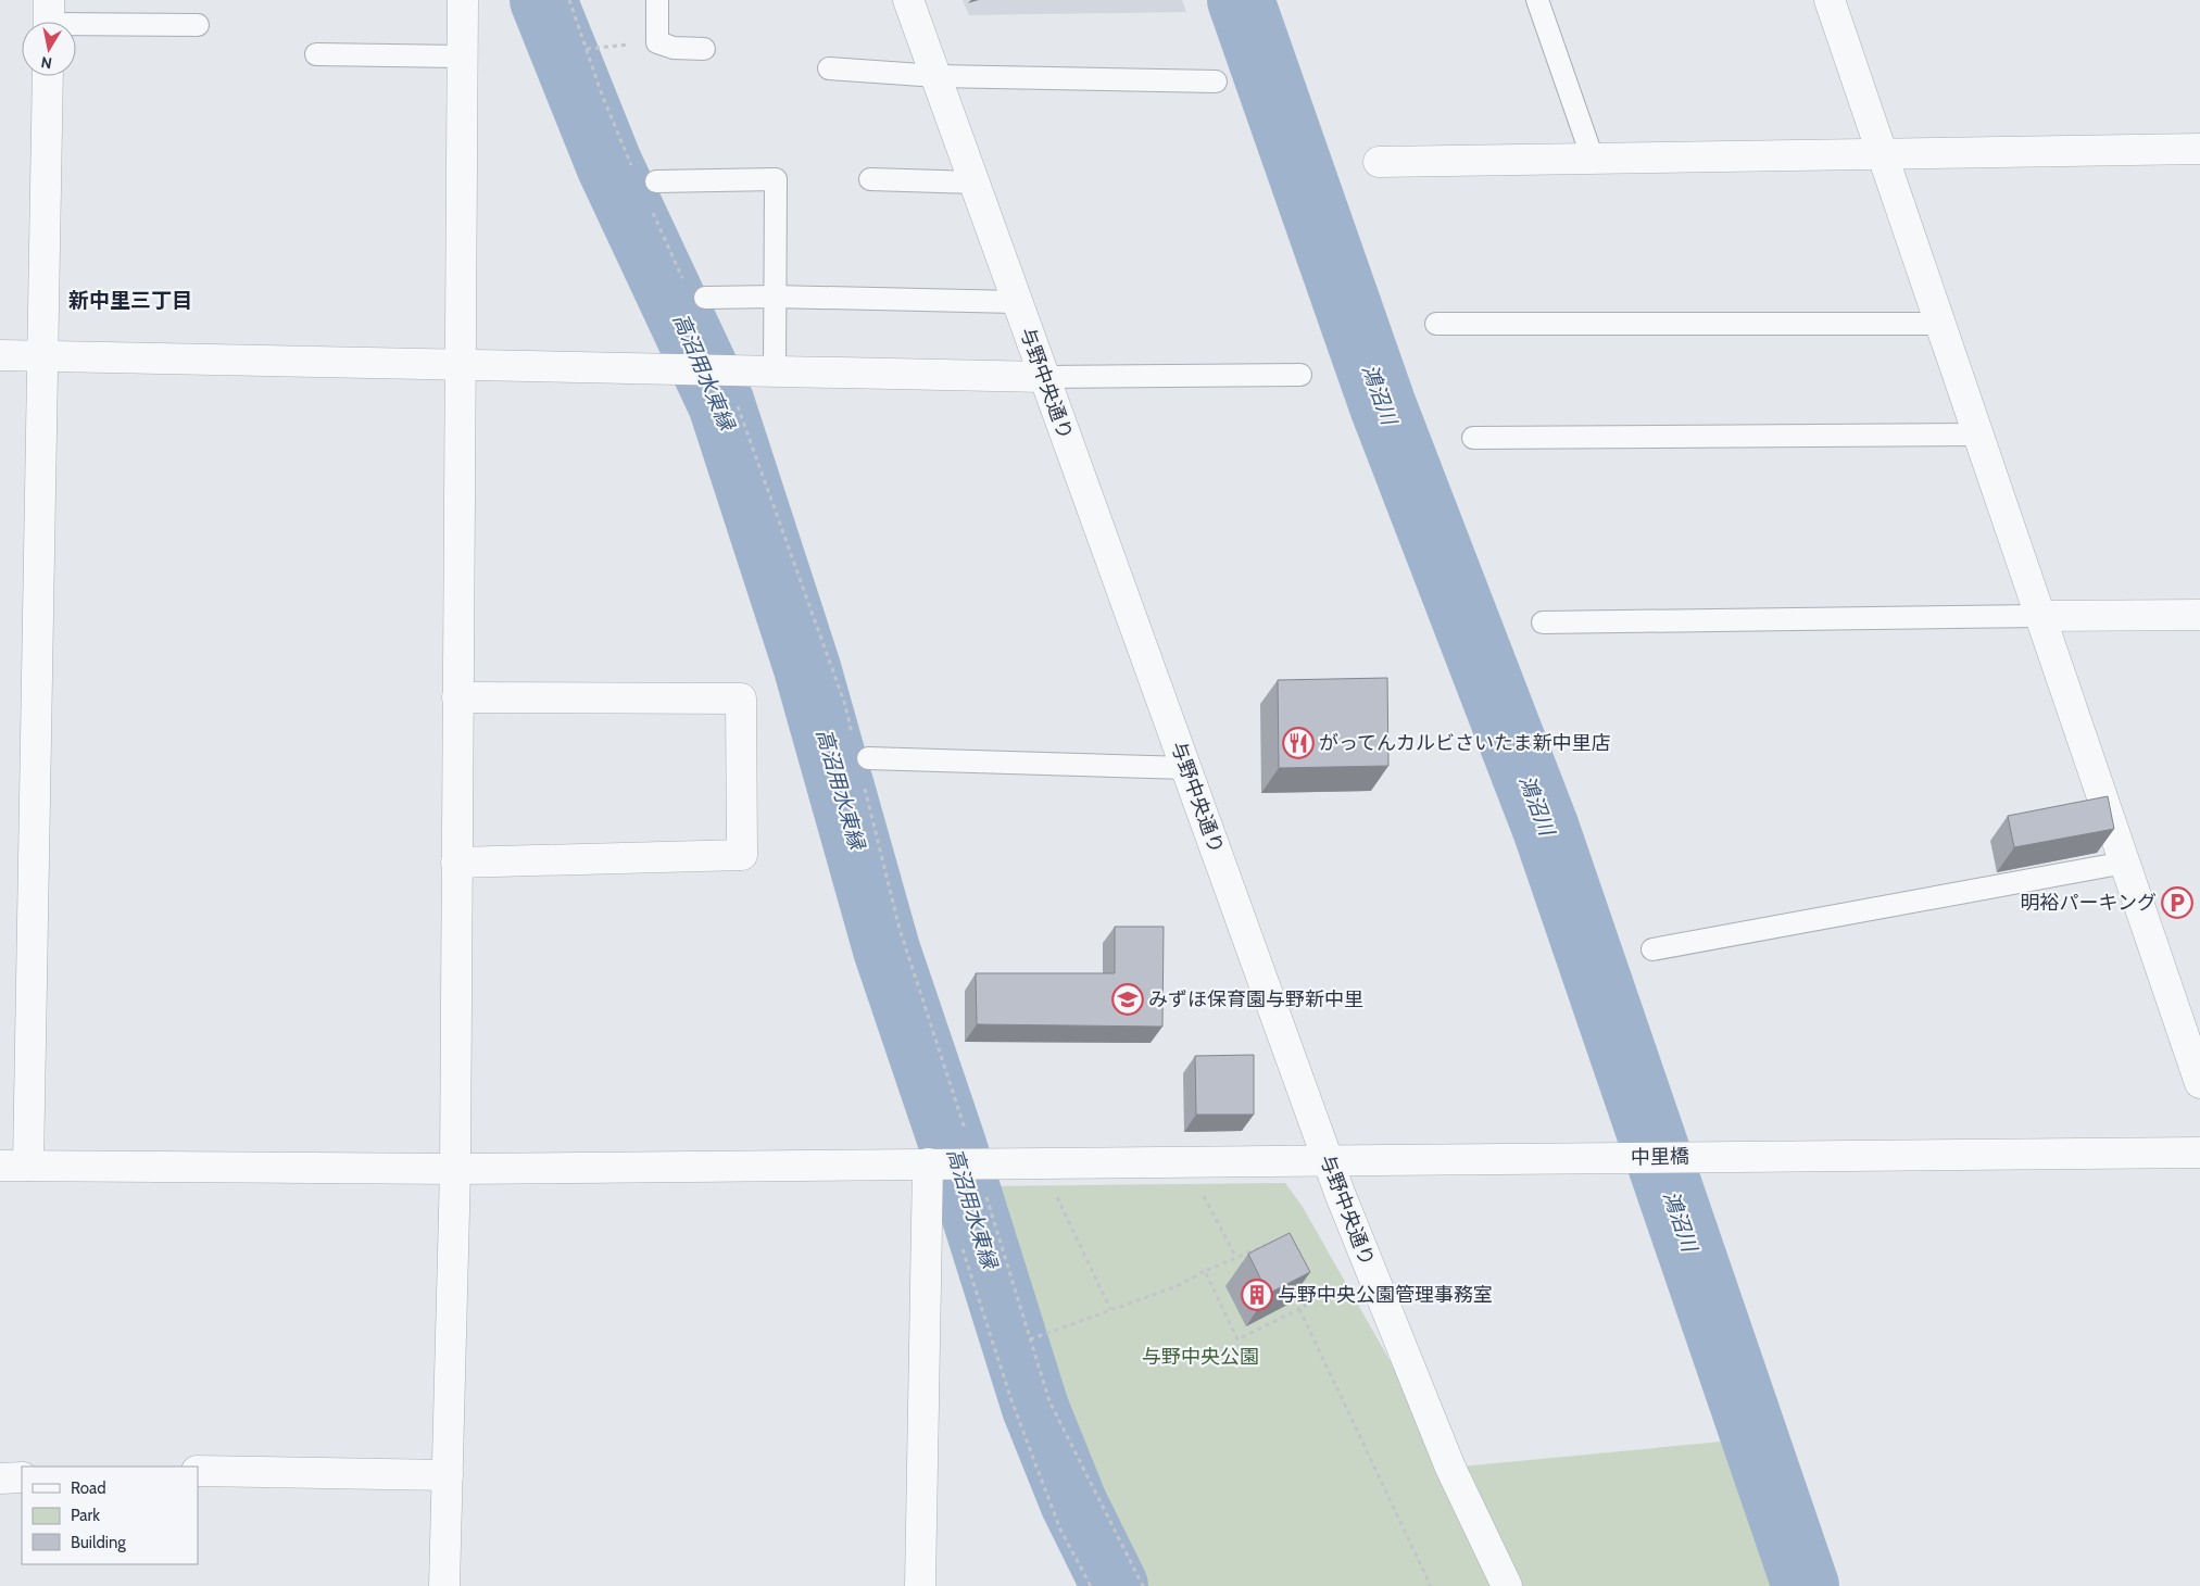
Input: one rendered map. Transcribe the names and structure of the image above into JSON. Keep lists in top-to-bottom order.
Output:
{
  "streets": {
    "street": ["与野中央通り", "中里橋"]
  },
  "crossings": [
    ["与野中央通り", "中里橋"]
  ],
  "districts": ["新中里三丁目"],
  "water": ["高沼用水東縁", "鴻沼川"],
  "parks": ["与野中央公園"],
  "places": {
    "restaurant": ["がってんカルビさいたま新中里店"],
    "parking": ["明裕パーキング"],
    "school or university": ["みずほ保育園与野新中里"],
    "building": ["与野中央公園管理事務室"]
  },
  "legend": ["Road", "Park", "Building"],
  "north": "bottom"
}
